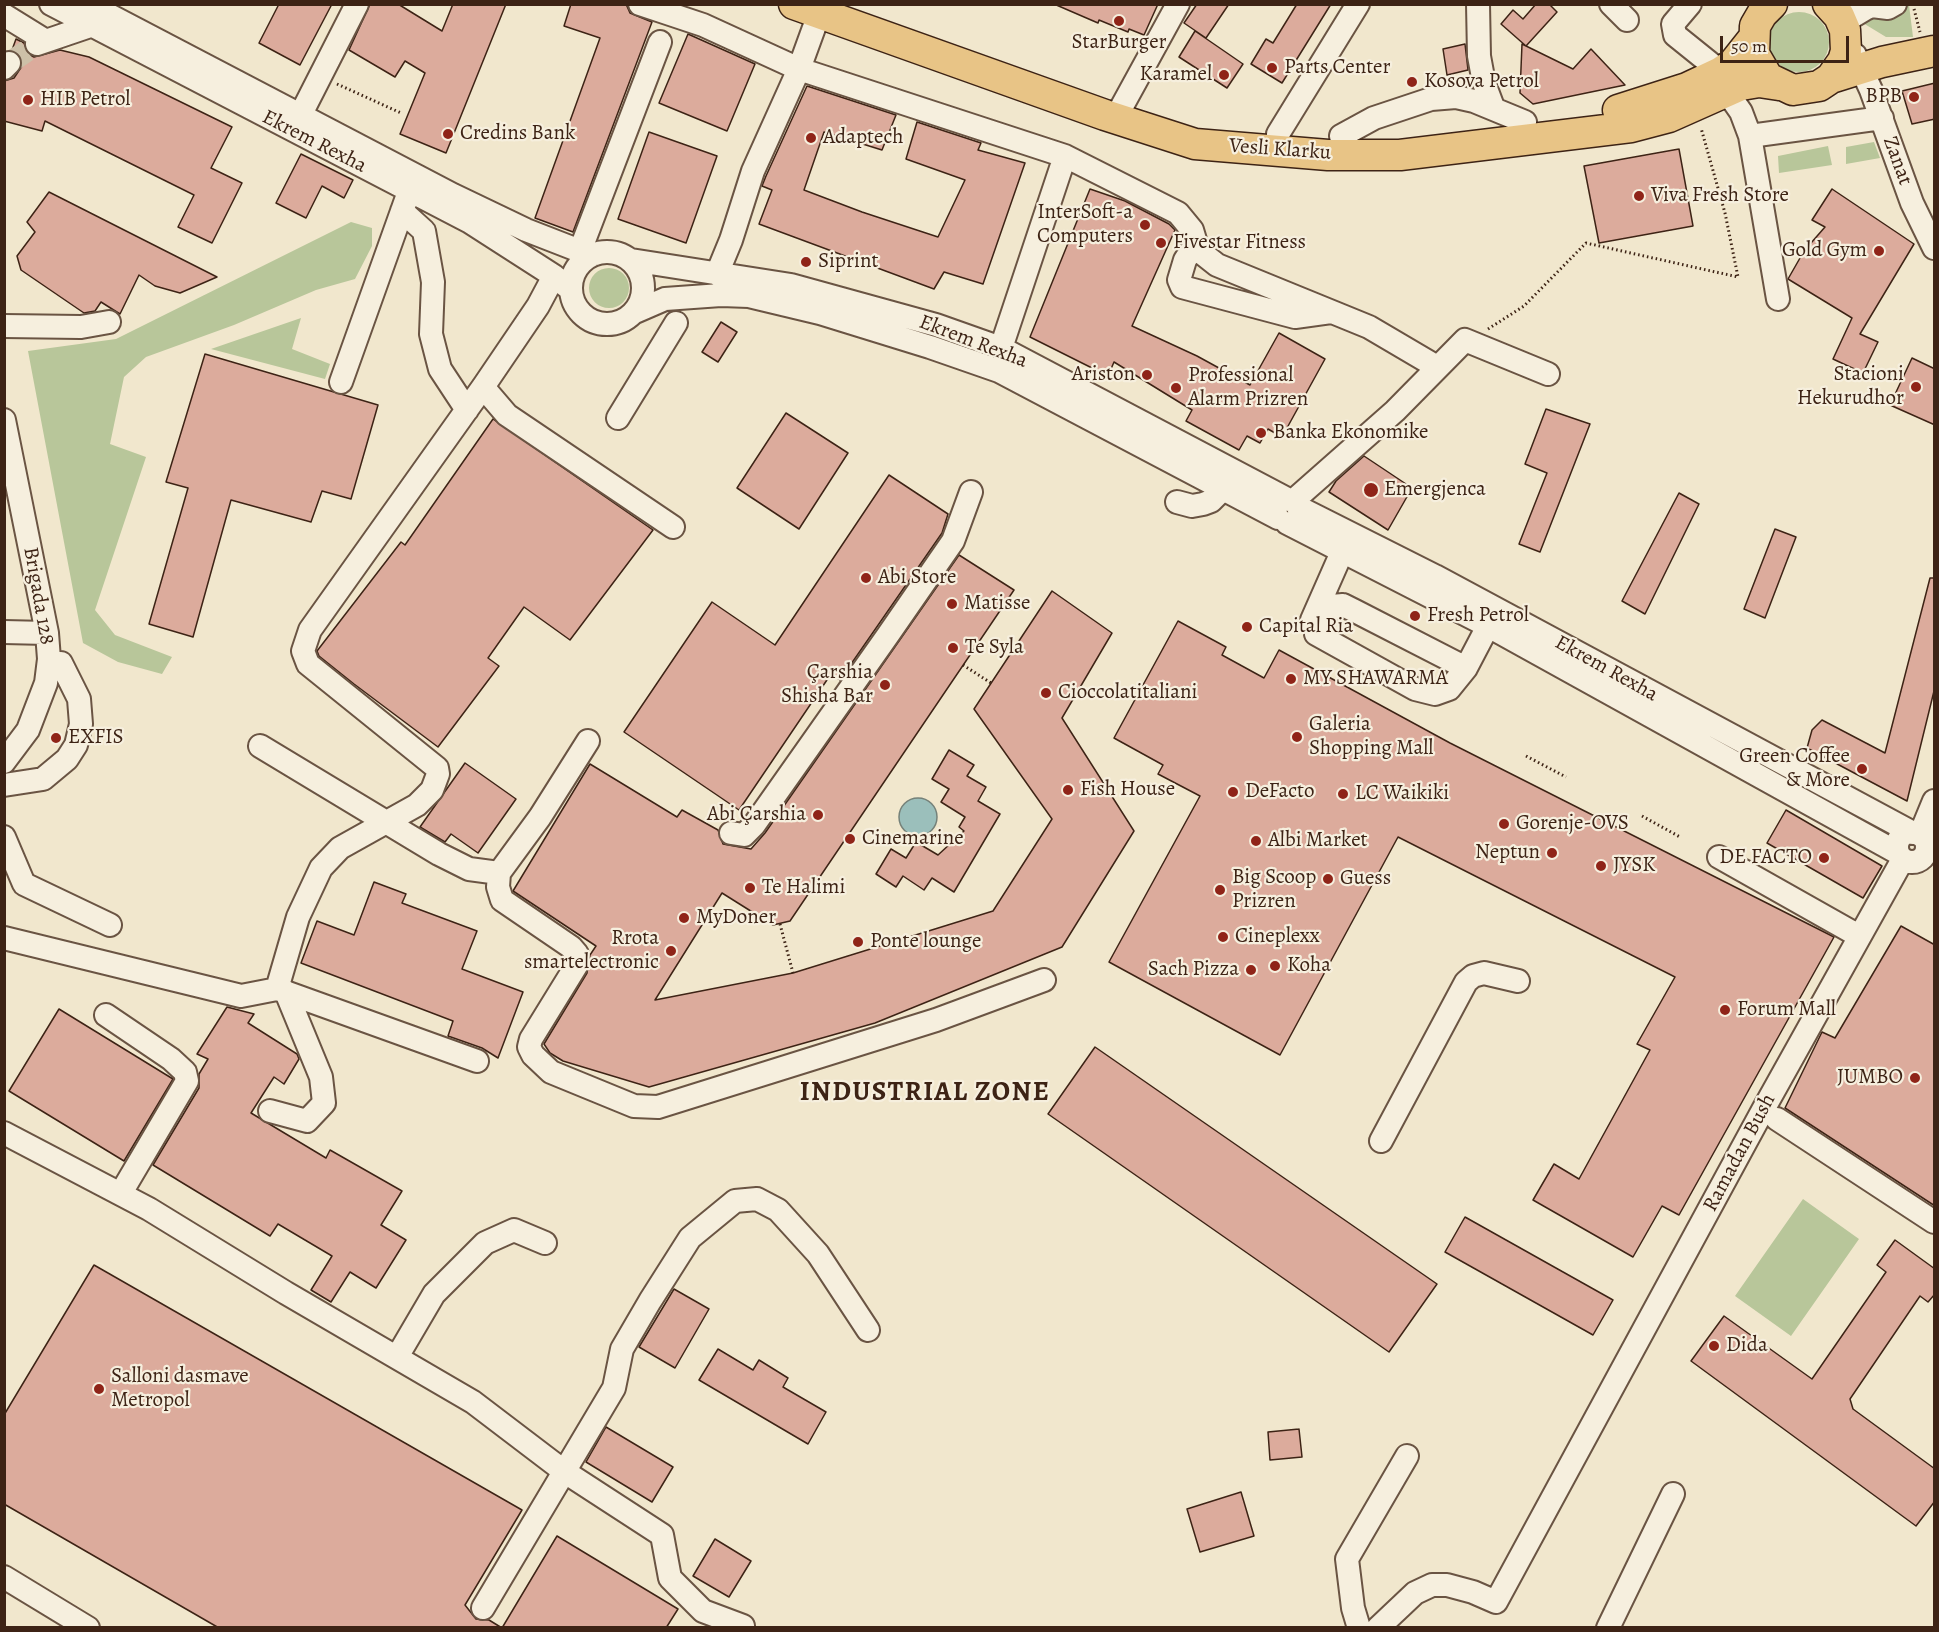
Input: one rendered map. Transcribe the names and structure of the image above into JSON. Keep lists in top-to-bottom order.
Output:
{
  "streets": {
    "main road": ["Vesli Klarku"],
    "street": [
      "Ekrem Rexha",
      "Zanat",
      "Brigada 128",
      "Ramadan Bush"
    ]
  },
  "crossings": [
    ["Ekrem Rexha", "Ramadan Bush"],
    ["Vesli Klarku", "Zanat"]
  ],
  "districts": ["INDUSTRIAL ZONE"],
  "places": [
    "StarBurger",
    "Parts Center",
    "Karamel",
    "Kosova Petrol",
    "BPB",
    "HIB Petrol",
    "Credins Bank",
    "Adaptech",
    "Viva Fresh Store",
    "InterSoft-a Computers",
    "Fivestar Fitness",
    "Gold Gym",
    "Siprint",
    "Ariston",
    "Stacioni Hekurudhor",
    "Professional Alarm Prizren",
    "Banka Ekonomike",
    "Emergjenca",
    "Abi Store",
    "Matisse",
    "Fresh Petrol",
    "Capital Ria",
    "Te Syla",
    "MY SHAWARMA",
    "Çarshia Shisha Bar",
    "Cioccolatitaliani",
    "Galeria Shopping Mall",
    "EXFIS",
    "Green Coffee & More",
    "Fish House",
    "DeFacto",
    "LC Waikiki",
    "Abi Çarshia",
    "Gorenje-OVS",
    "Cinemarine",
    "Albi Market",
    "Neptun",
    "DE FACTO",
    "JYSK",
    "Guess",
    "Te Halimi",
    "Big Scoop Prizren",
    "MyDoner",
    "Cineplexx",
    "Ponte lounge",
    "Rrota smartelectronic",
    "Koha",
    "Sach Pizza",
    "Forum Mall",
    "JUMBO",
    "Dida",
    "Salloni dasmave Metropol"
  ],
  "scale_bar": "50 m"
}
